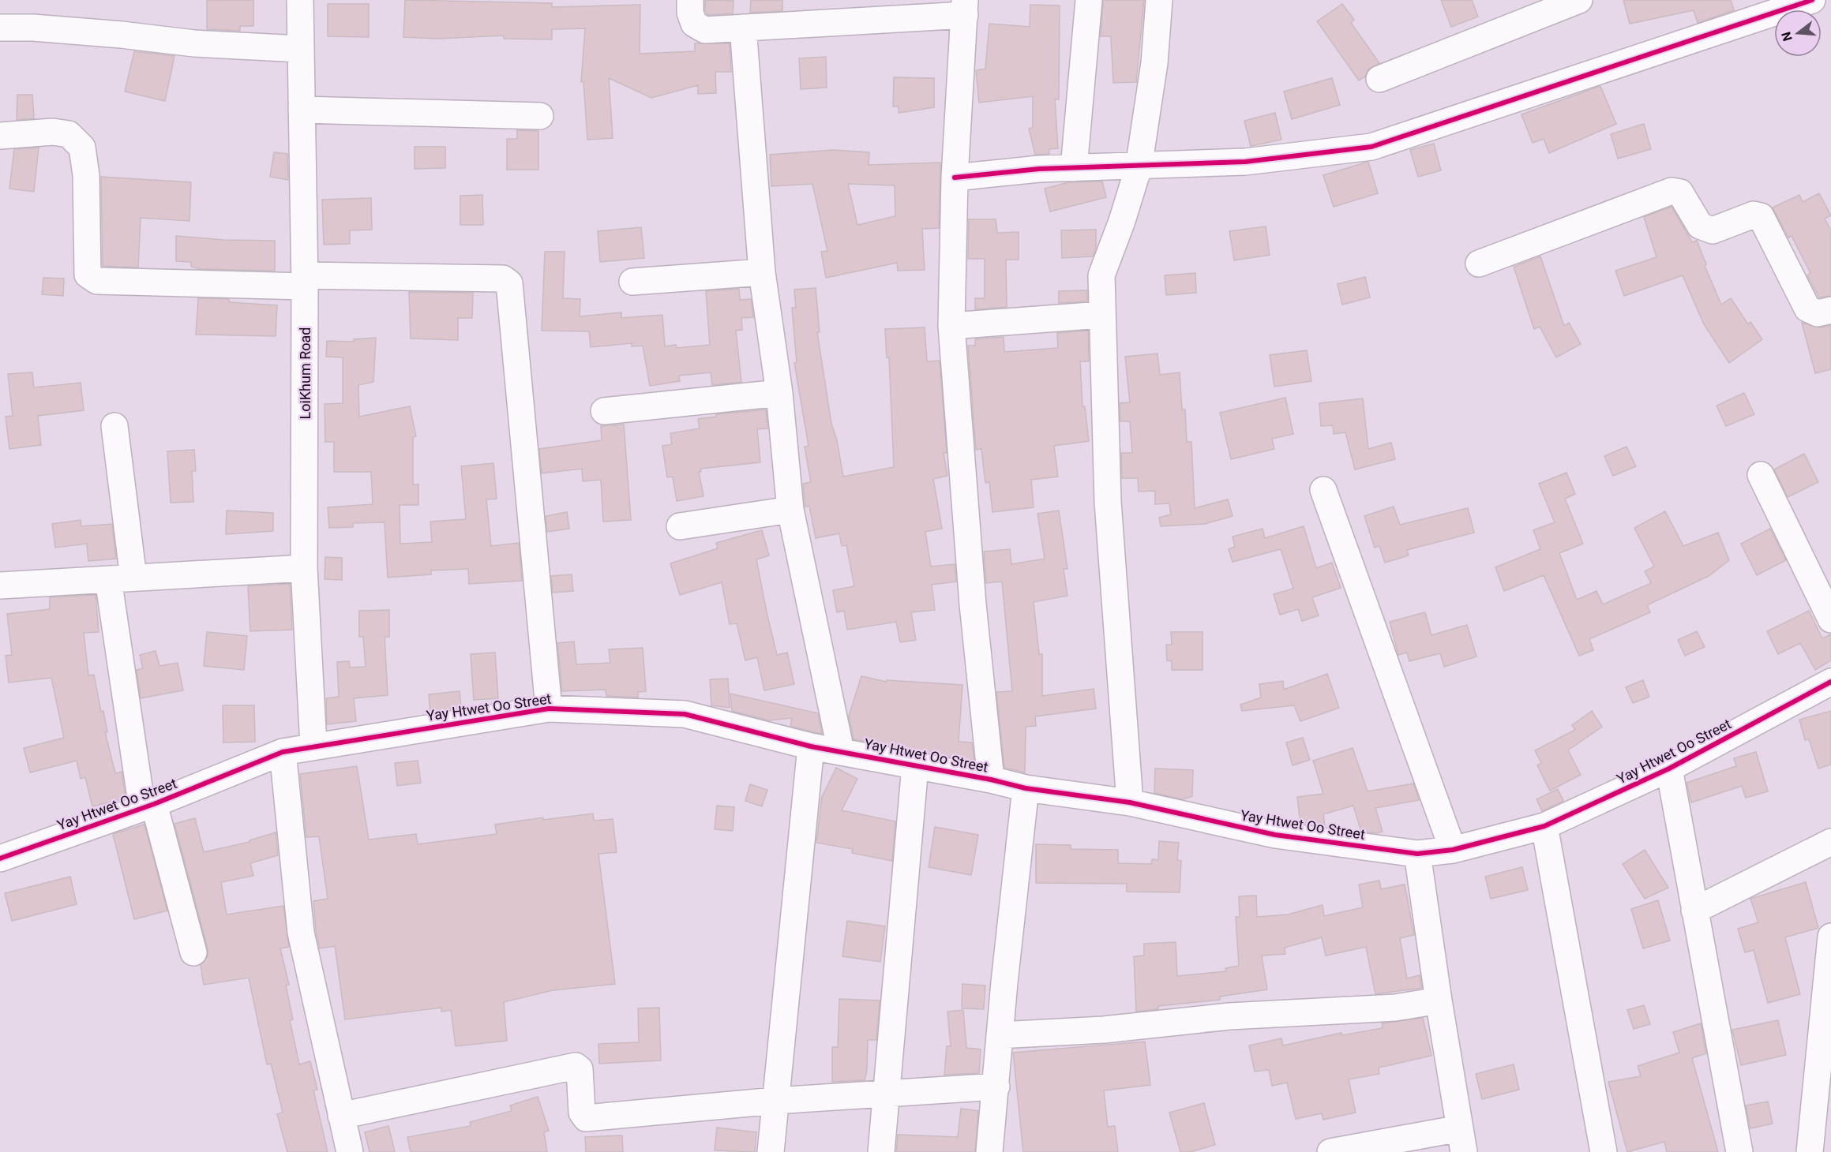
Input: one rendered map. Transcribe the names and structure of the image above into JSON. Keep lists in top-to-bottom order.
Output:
{
  "streets": {
    "street": ["LoiKhum Road", "Yay Htwet Oo Street"]
  },
  "crossings": [
    ["LoiKhum Road", "Yay Htwet Oo Street"]
  ],
  "north": "left"
}
